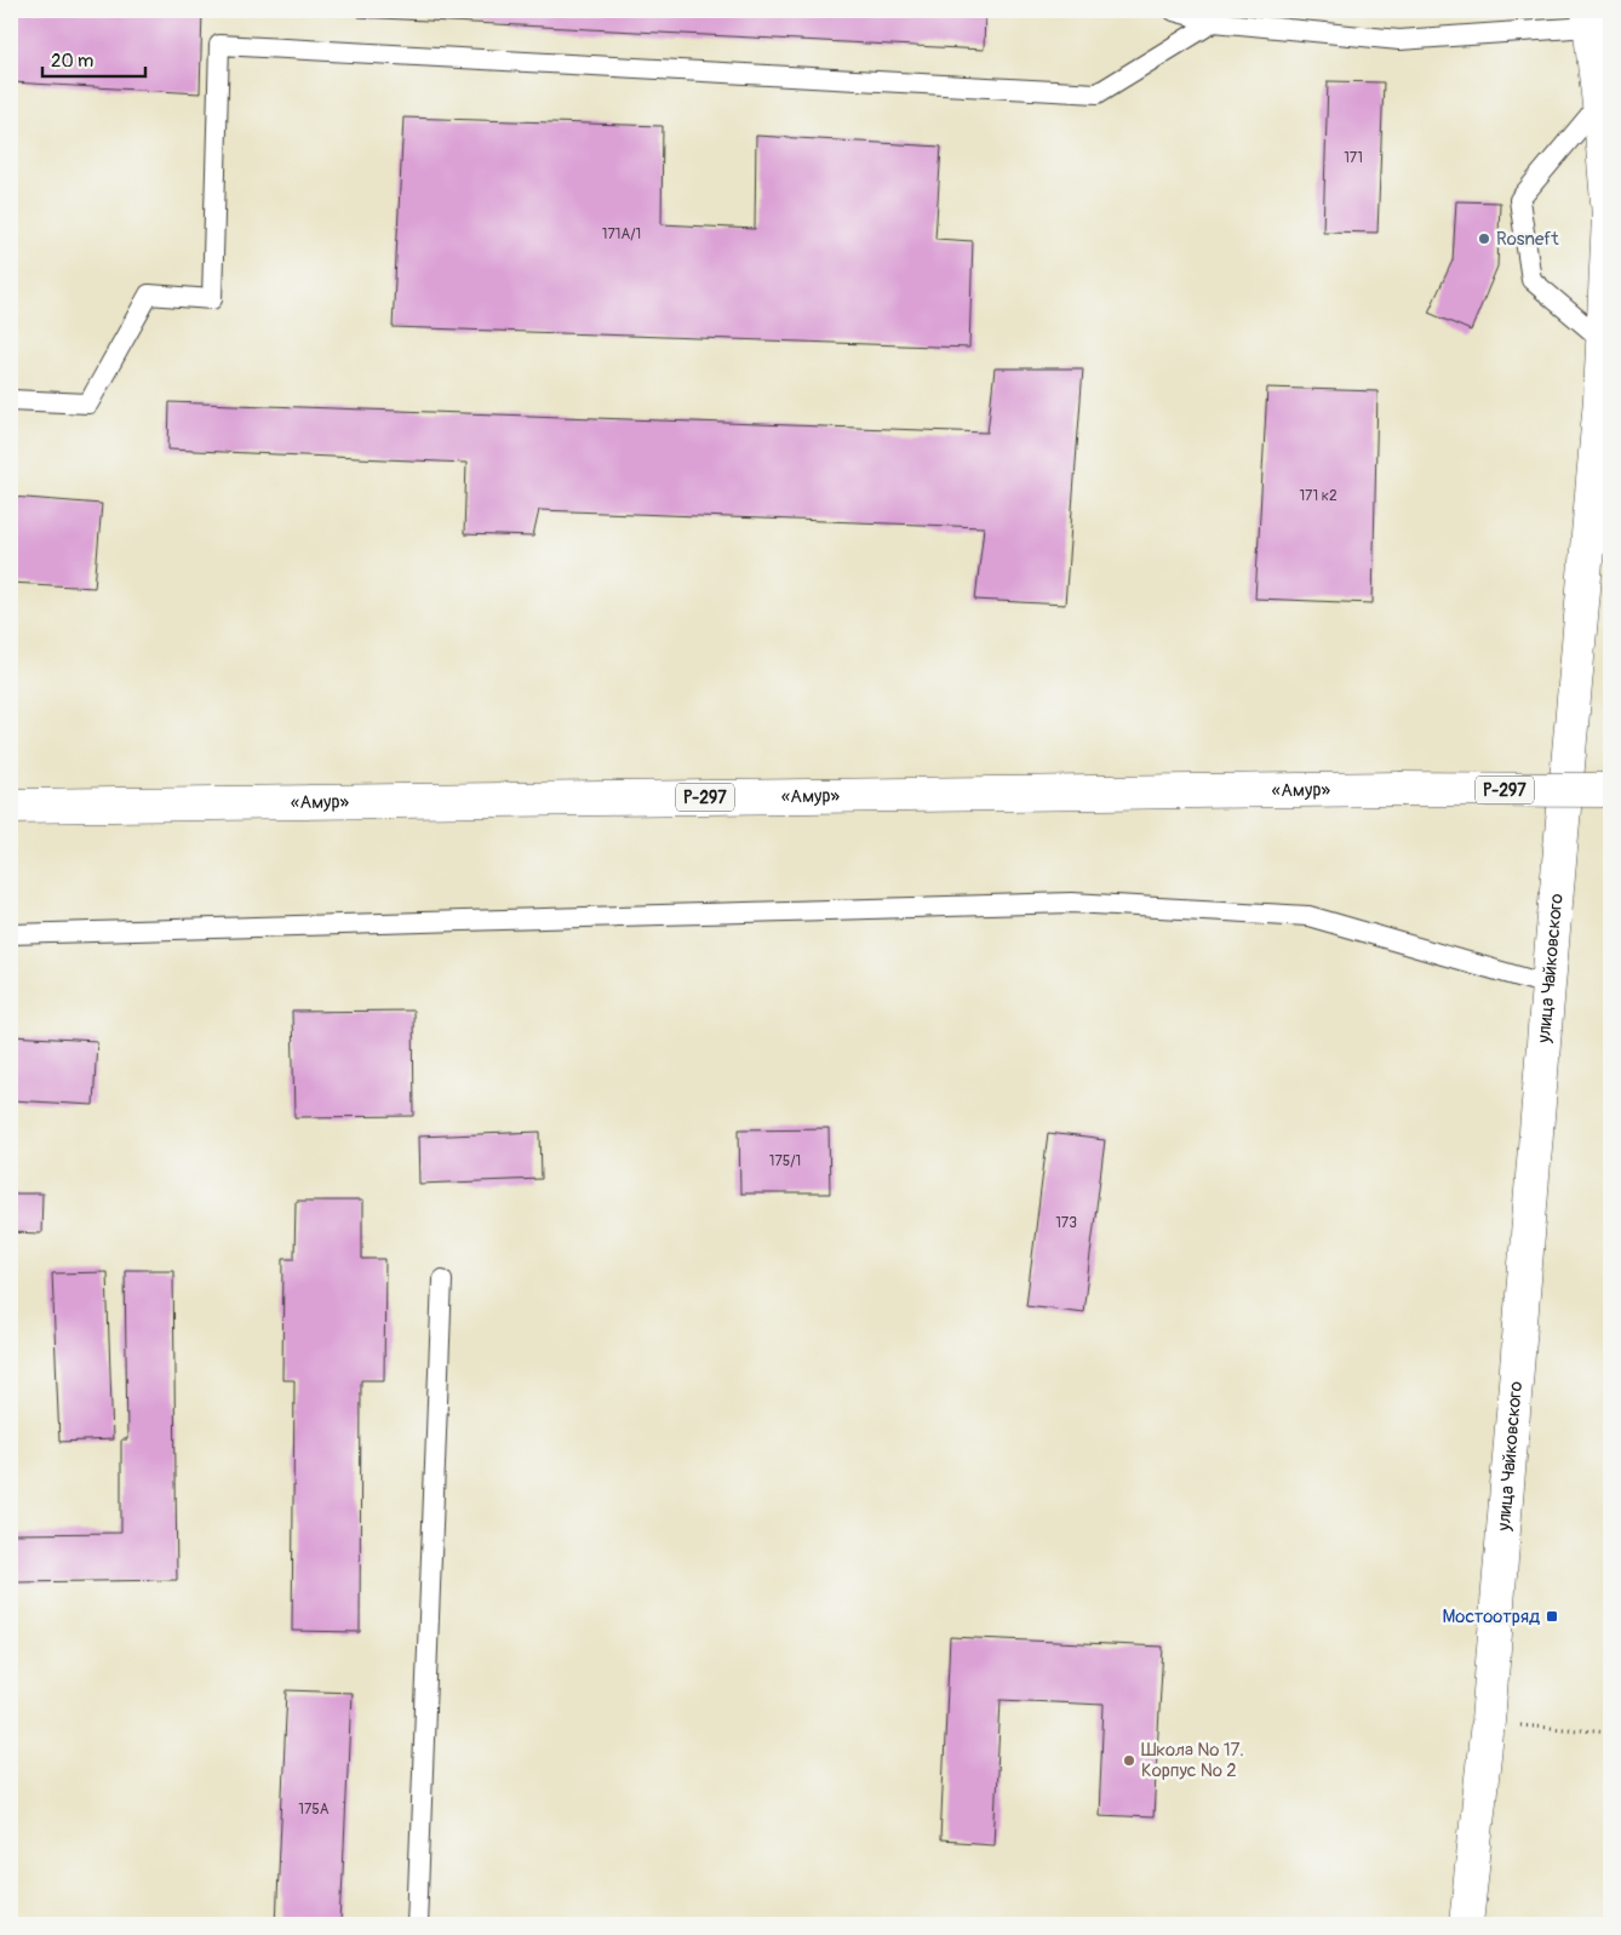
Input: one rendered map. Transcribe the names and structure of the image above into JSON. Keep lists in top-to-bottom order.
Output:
{
  "streets": {
    "main road": ["«Амур»", "Р-297", "улица Чайковского"]
  },
  "places": {
    "other": ["Rosneft", "Школа № 17. Корпус № 2"],
    "transit": ["Мостоотряд"]
  },
  "house_numbers": [
    "171",
    "171А/1",
    "171 к2",
    "175/1",
    "173",
    "175А"
  ],
  "scale_bar": "20 m"
}
